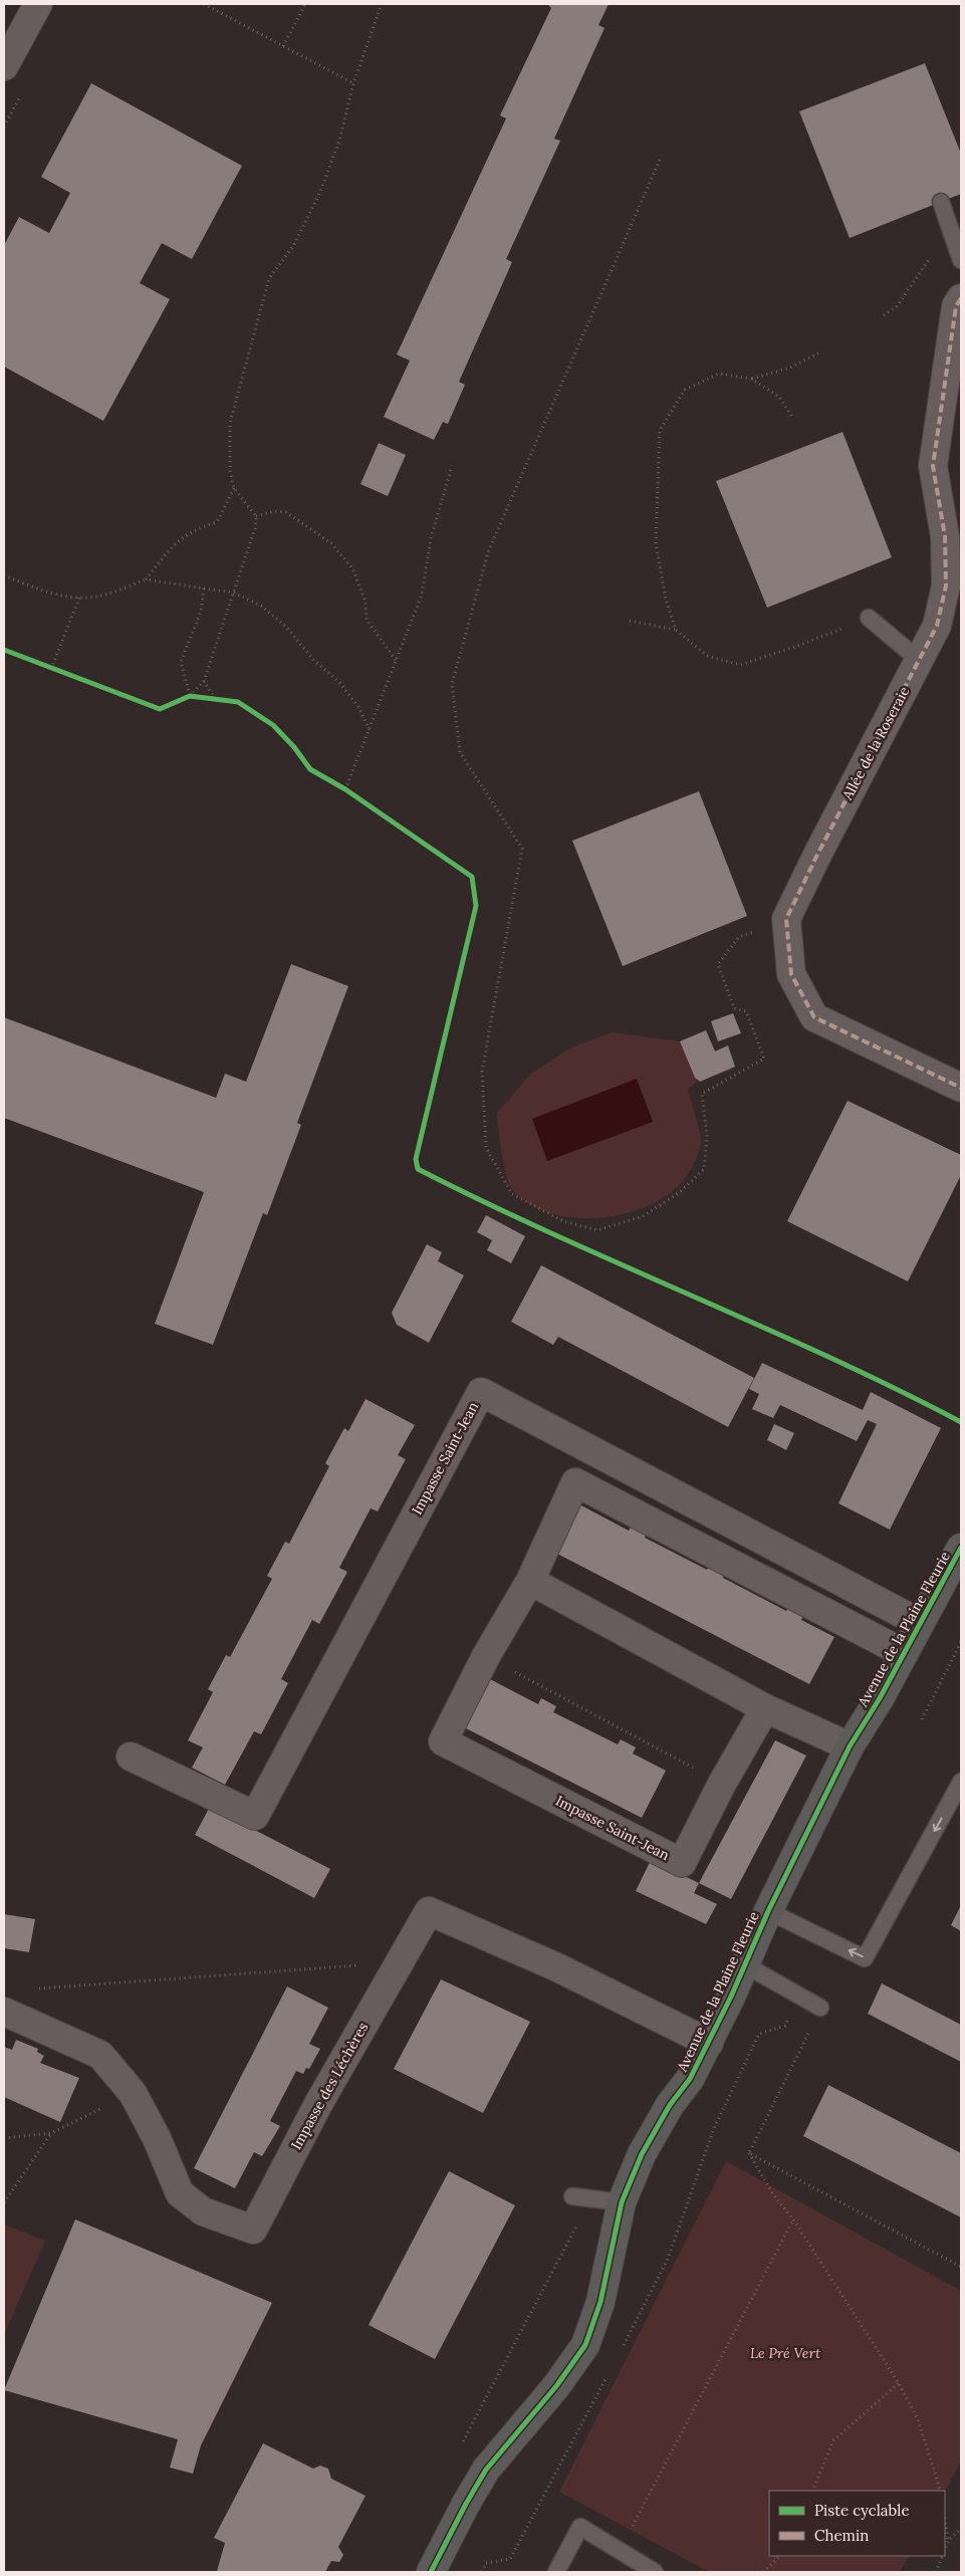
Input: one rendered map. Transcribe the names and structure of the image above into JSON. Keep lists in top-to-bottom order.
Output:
{
  "streets": {
    "street": [
      "Allée de la Roseraie",
      "Impasse Saint-Jean",
      "Avenue de la Plaine Fleurie",
      "Impasse des Léchères"
    ]
  },
  "crossings": [
    ["Impasse Saint-Jean", "Avenue de la Plaine Fleurie"],
    ["Avenue de la Plaine Fleurie", "Impasse des Léchères"]
  ],
  "parks": ["Le Pré Vert"],
  "legend": ["Piste cyclable", "Chemin"]
}
